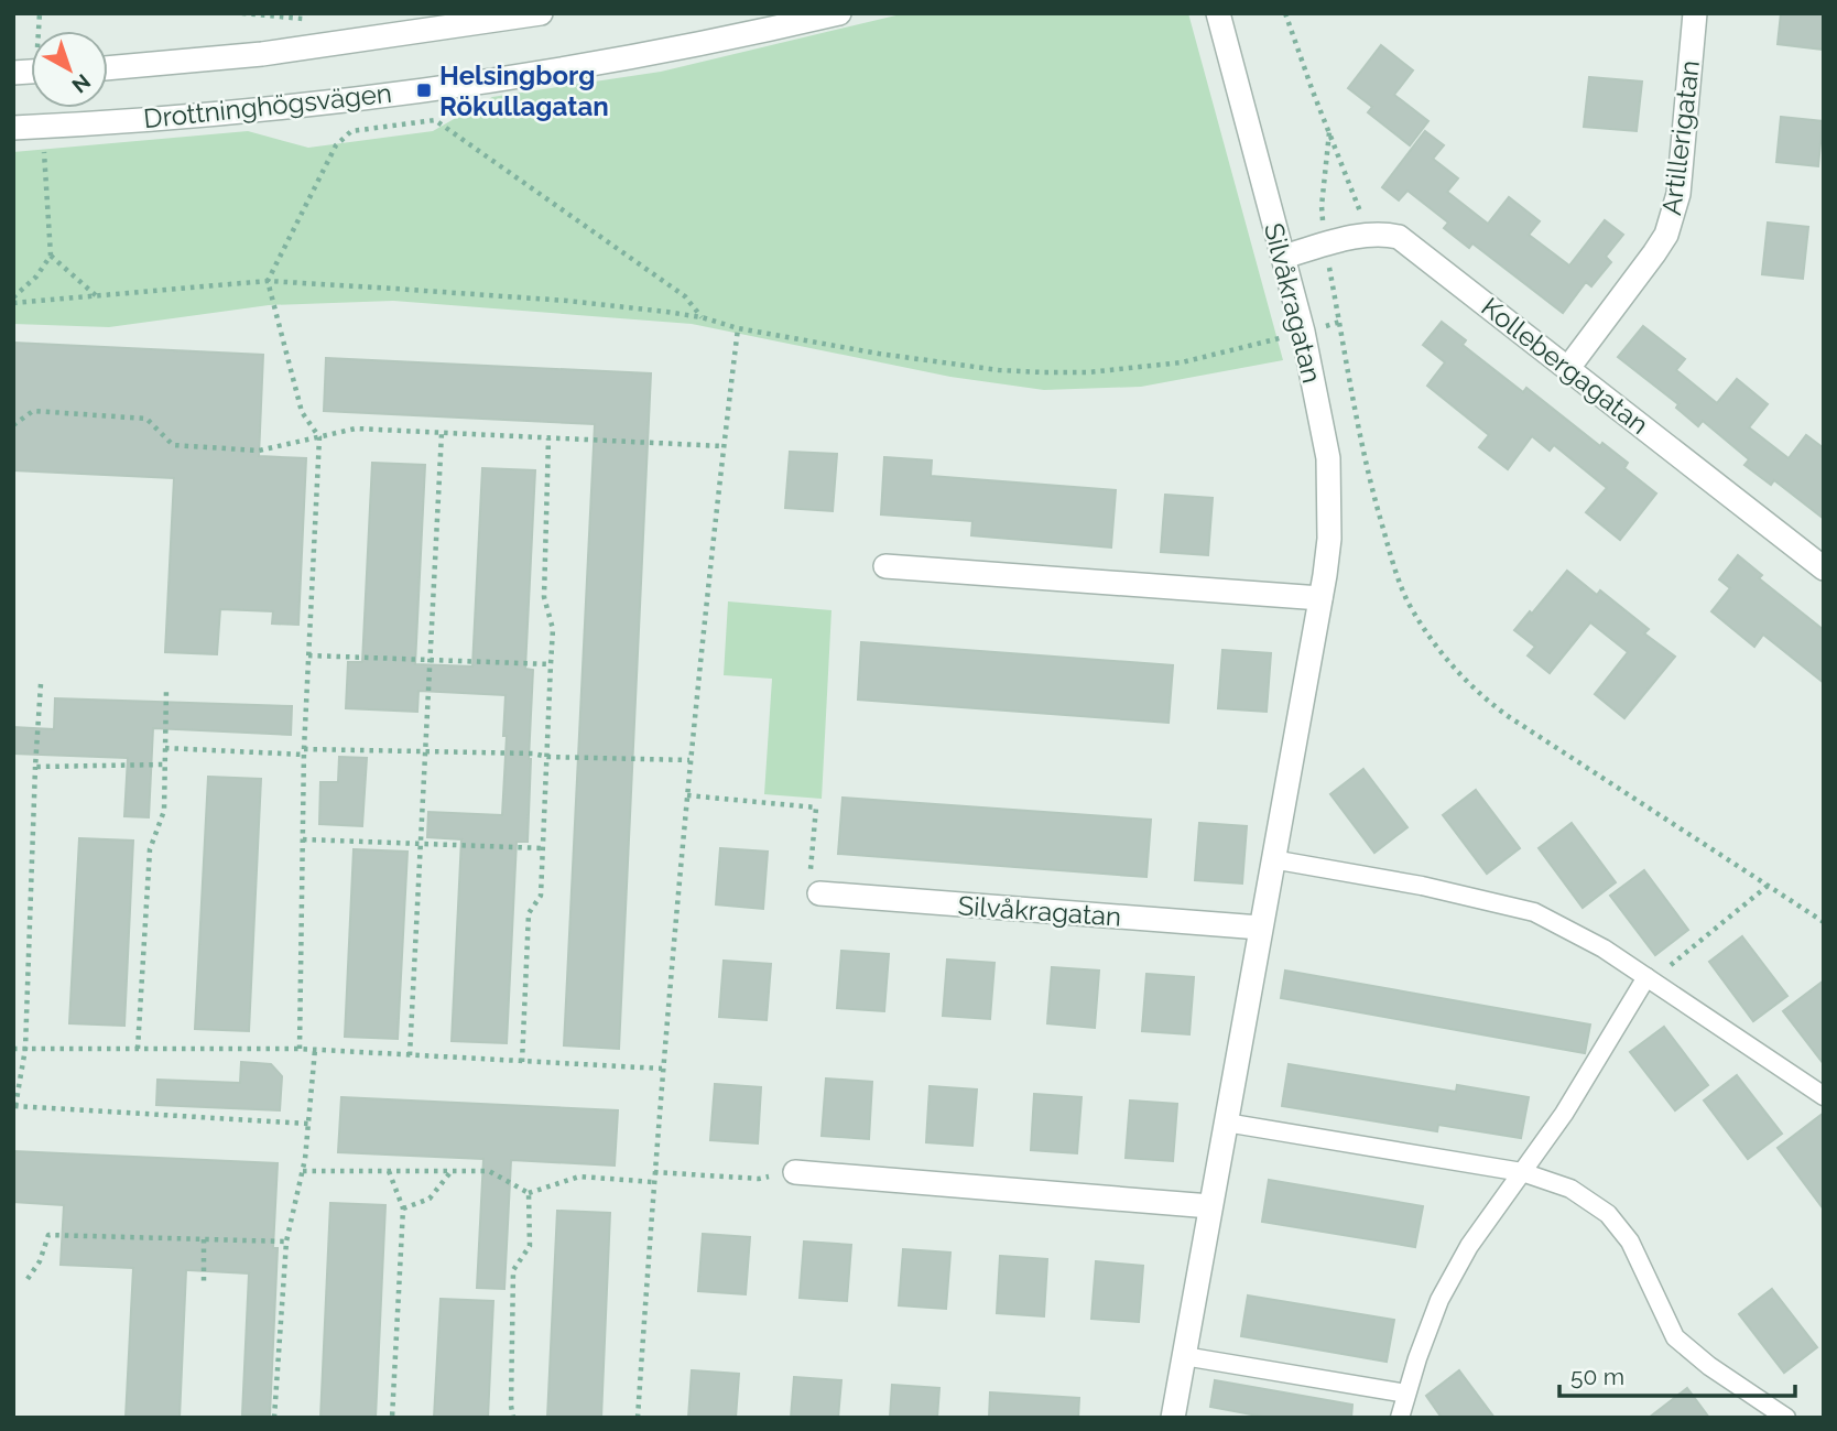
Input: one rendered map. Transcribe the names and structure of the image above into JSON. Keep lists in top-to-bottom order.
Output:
{
  "streets": {
    "street": [
      "Drottninghögsvägen",
      "Artillerigatan",
      "Silvåkragatan",
      "Kollebergagatan"
    ]
  },
  "crossings": [
    ["Artillerigatan", "Kollebergagatan"],
    ["Silvåkragatan", "Kollebergagatan"]
  ],
  "places": {
    "transit": ["Helsingborg Rökullagatan"]
  },
  "scale_bar": "50 m",
  "north": "bottom right"
}
